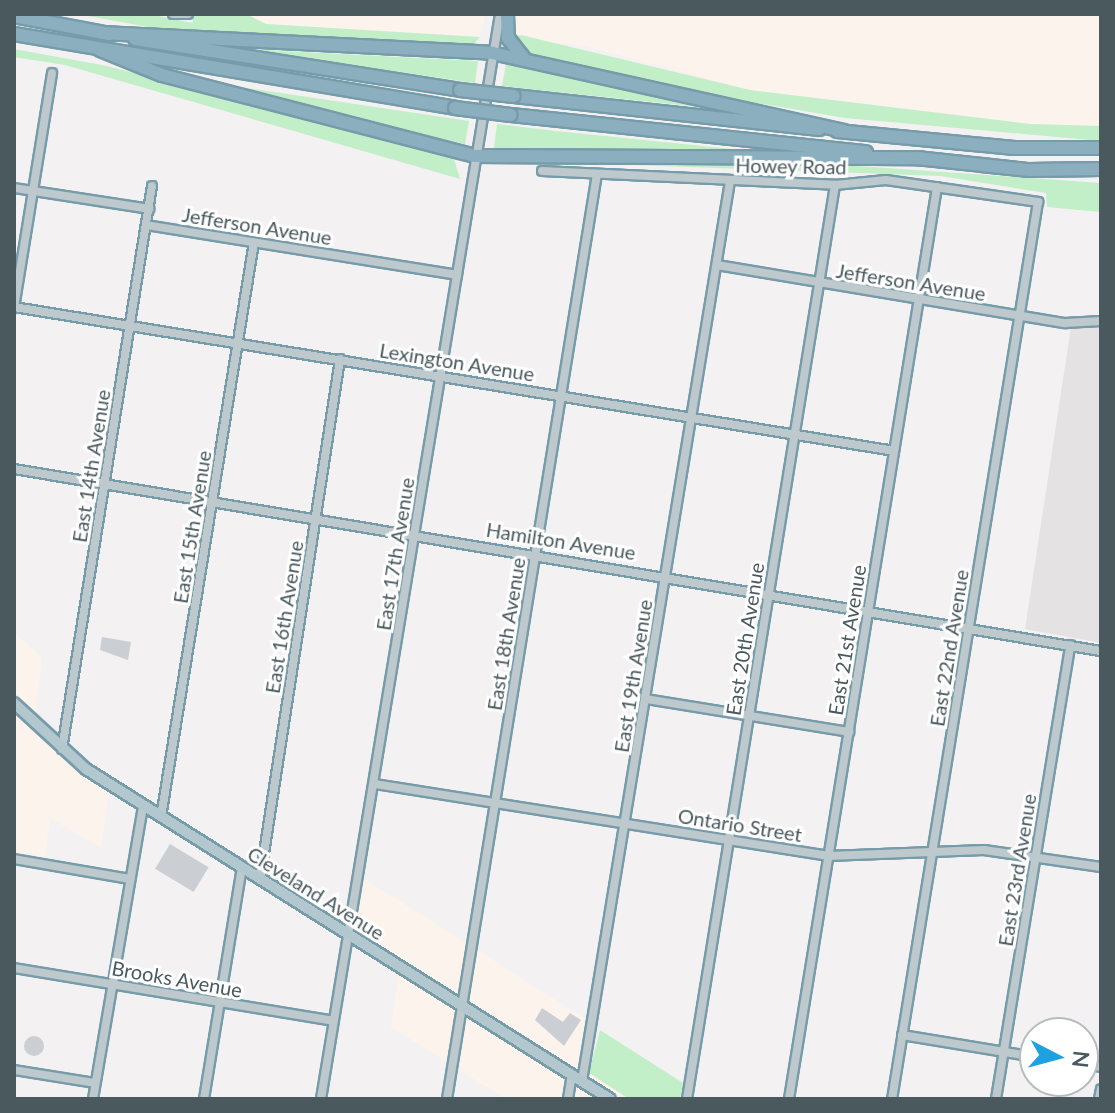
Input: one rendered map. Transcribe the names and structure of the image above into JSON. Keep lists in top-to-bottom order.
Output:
{
  "streets": {
    "main road": ["Cleveland Avenue"],
    "street": [
      "Howey Road",
      "Jefferson Avenue",
      "Lexington Avenue",
      "East 14th Avenue",
      "East 15th Avenue",
      "Hamilton Avenue",
      "East 17th Avenue",
      "East 16th Avenue",
      "East 18th Avenue",
      "East 20th Avenue",
      "East 21st Avenue",
      "East 22nd Avenue",
      "East 19th Avenue",
      "Ontario Street",
      "East 23rd Avenue",
      "Brooks Avenue"
    ]
  },
  "crossings": [
    ["Howey Road", "East 18th Avenue"],
    ["Howey Road", "East 20th Avenue"],
    ["Howey Road", "East 21st Avenue"],
    ["Howey Road", "East 22nd Avenue"],
    ["Howey Road", "East 19th Avenue"],
    ["Jefferson Avenue", "East 14th Avenue"],
    ["Jefferson Avenue", "East 15th Avenue"],
    ["Jefferson Avenue", "East 17th Avenue"],
    ["Jefferson Avenue", "East 20th Avenue"],
    ["Jefferson Avenue", "East 21st Avenue"],
    ["Jefferson Avenue", "East 22nd Avenue"],
    ["Jefferson Avenue", "East 19th Avenue"],
    ["Lexington Avenue", "East 14th Avenue"],
    ["Lexington Avenue", "East 15th Avenue"],
    ["Lexington Avenue", "East 17th Avenue"],
    ["Lexington Avenue", "East 16th Avenue"],
    ["Lexington Avenue", "East 18th Avenue"],
    ["Lexington Avenue", "East 20th Avenue"],
    ["Lexington Avenue", "East 21st Avenue"],
    ["Lexington Avenue", "East 19th Avenue"],
    ["East 14th Avenue", "Hamilton Avenue"],
    ["East 14th Avenue", "Cleveland Avenue"],
    ["East 15th Avenue", "Hamilton Avenue"],
    ["East 15th Avenue", "Cleveland Avenue"],
    ["Hamilton Avenue", "East 17th Avenue"],
    ["Hamilton Avenue", "East 16th Avenue"],
    ["Hamilton Avenue", "East 18th Avenue"],
    ["Hamilton Avenue", "East 20th Avenue"],
    ["Hamilton Avenue", "East 21st Avenue"],
    ["Hamilton Avenue", "East 22nd Avenue"],
    ["Hamilton Avenue", "East 19th Avenue"],
    ["Hamilton Avenue", "East 23rd Avenue"],
    ["East 17th Avenue", "Ontario Street"],
    ["East 17th Avenue", "Cleveland Avenue"],
    ["East 17th Avenue", "Brooks Avenue"],
    ["East 16th Avenue", "Cleveland Avenue"],
    ["East 18th Avenue", "Ontario Street"],
    ["East 18th Avenue", "Cleveland Avenue"],
    ["East 20th Avenue", "Ontario Street"],
    ["East 21st Avenue", "Ontario Street"],
    ["East 22nd Avenue", "Ontario Street"],
    ["East 19th Avenue", "Ontario Street"],
    ["East 19th Avenue", "Cleveland Avenue"],
    ["Ontario Street", "East 23rd Avenue"]
  ],
  "north": "right"
}
